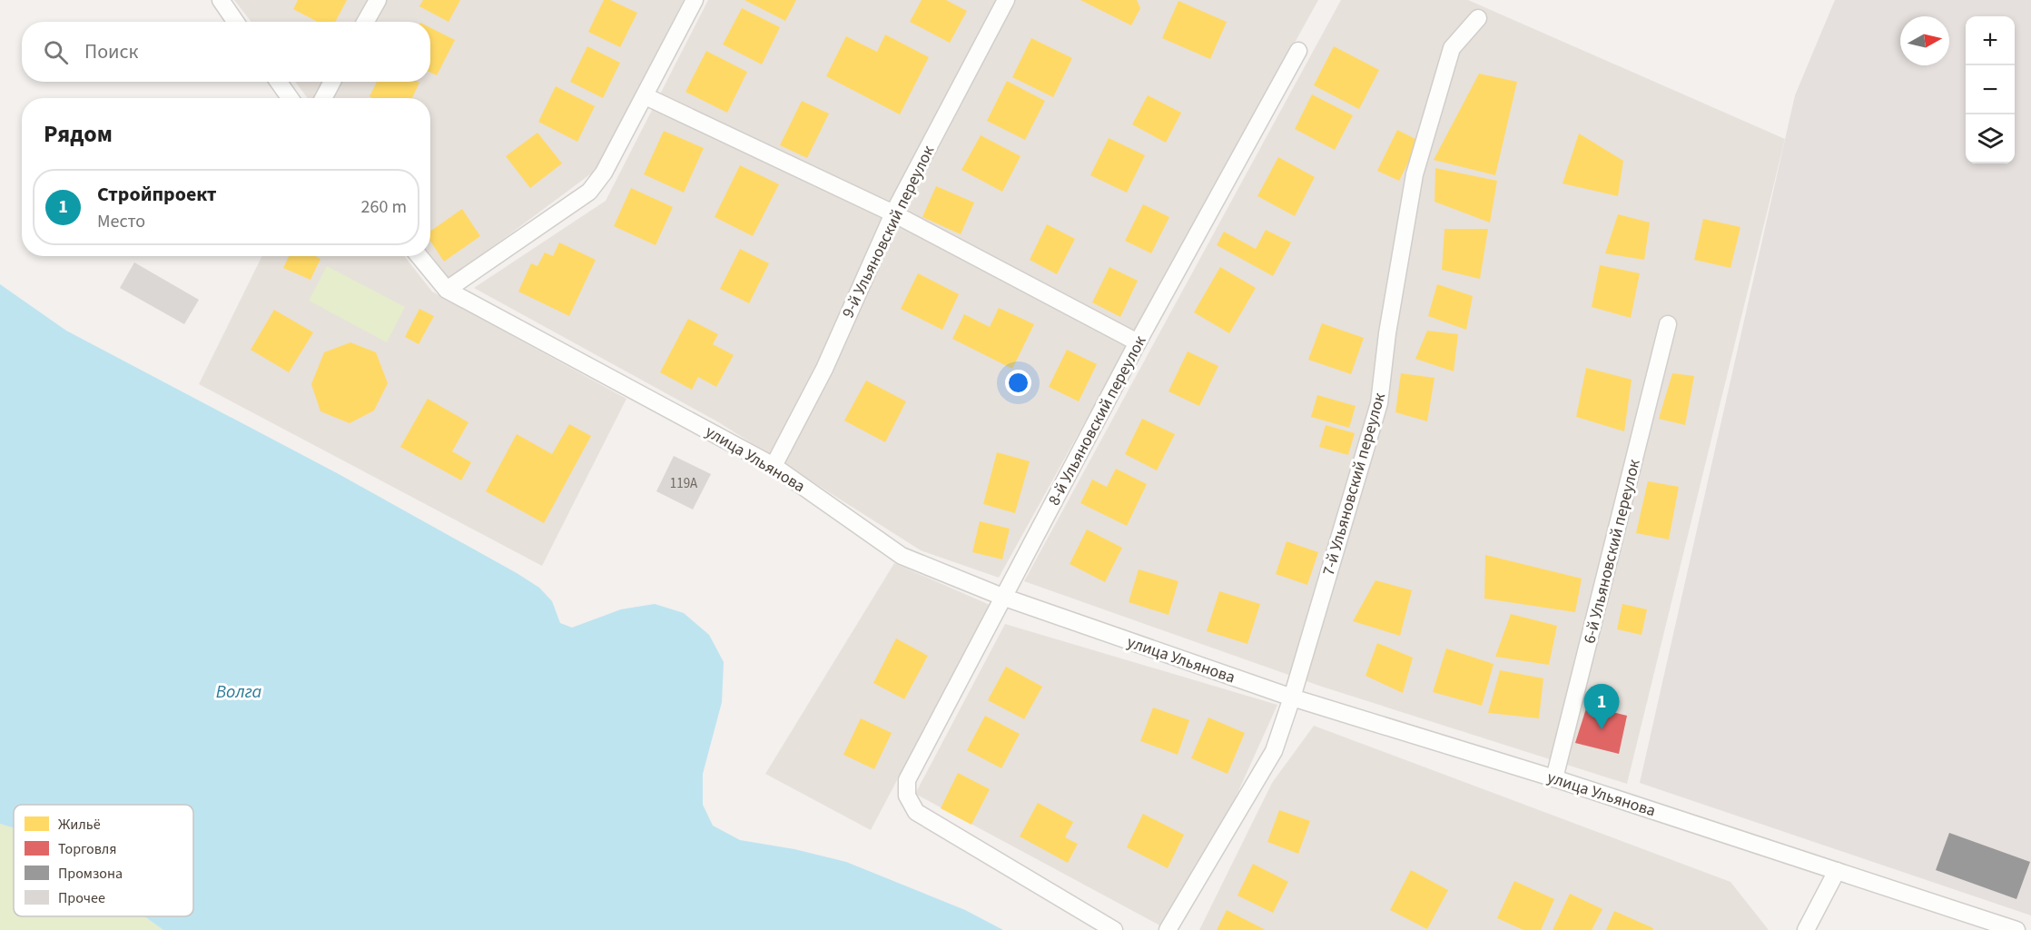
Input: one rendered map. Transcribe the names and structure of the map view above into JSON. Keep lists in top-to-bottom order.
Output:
{
  "streets": {
    "street": [
      "9-й Ульяновский переулок",
      "8-й Ульяновский переулок",
      "улица Ульянова",
      "7-й Ульяновский переулок",
      "6-й Ульяновский переулок"
    ]
  },
  "crossings": [
    ["9-й Ульяновский переулок", "улица Ульянова"],
    ["8-й Ульяновский переулок", "улица Ульянова"],
    ["улица Ульянова", "7-й Ульяновский переулок"],
    ["улица Ульянова", "6-й Ульяновский переулок"]
  ],
  "water": ["Волга"],
  "house_numbers": ["119А"],
  "legend": [
    "Жильё",
    "Торговля",
    "Промзона",
    "Прочее"
  ],
  "north": "right",
  "page": {
    "map_buttons": ["+", "−"],
    "search": "Поиск",
    "heading": "Рядом",
    "list": [
      {
        "mark": "1",
        "name": "Стройпроект",
        "note": "Место",
        "value": "260 m"
      }
    ],
    "pins": "1"
  }
}
